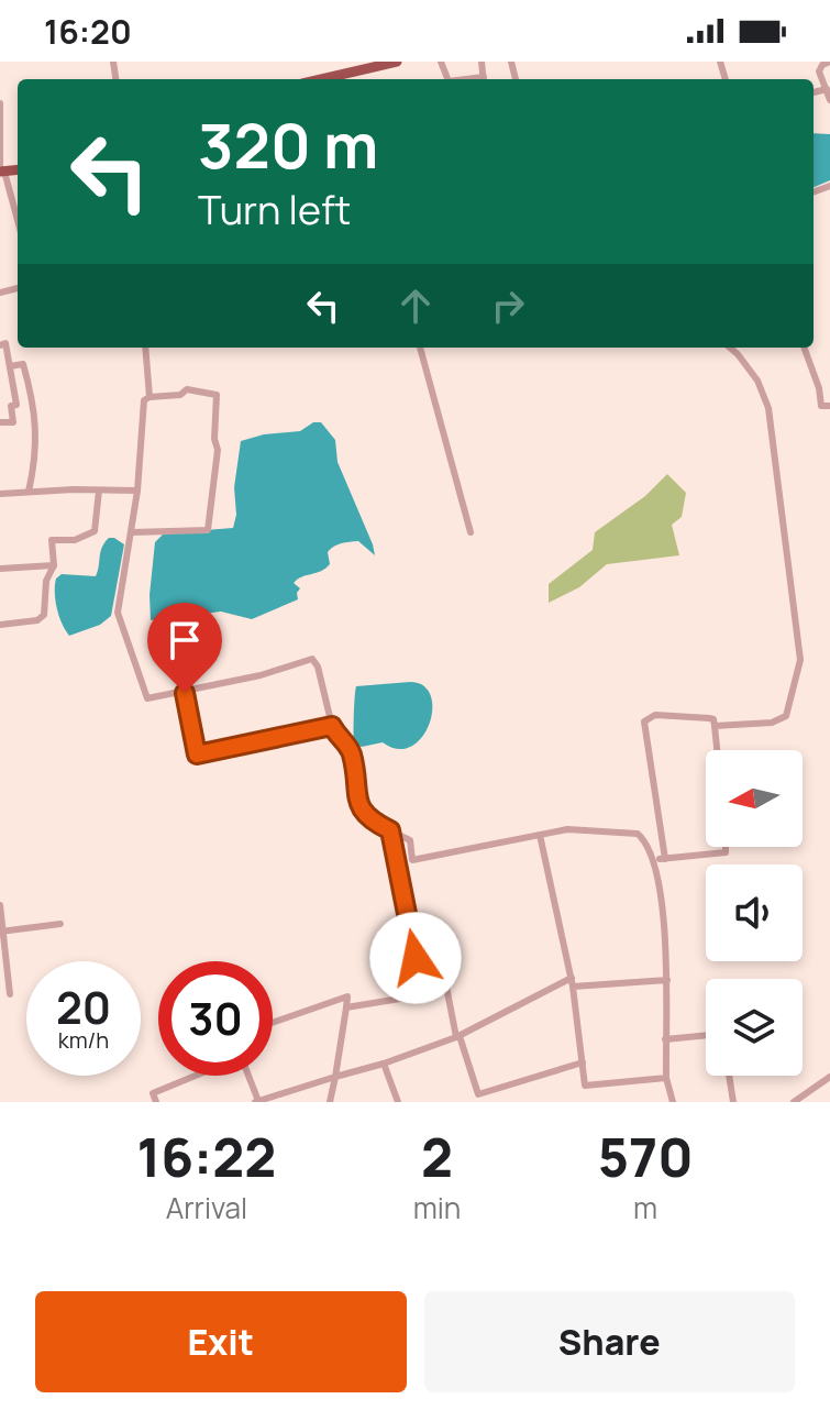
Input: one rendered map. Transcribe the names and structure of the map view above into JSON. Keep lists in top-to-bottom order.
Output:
{
  "north": "left",
  "page": {
    "status": "16:20",
    "turn": ["320 m", "Turn left"],
    "speed": "20 km/h",
    "limit": "30",
    "eta": [
      "16:22",
      "Arrival",
      "2",
      "min",
      "570",
      "m"
    ],
    "buttons": ["Exit", "Share"]
  }
}
